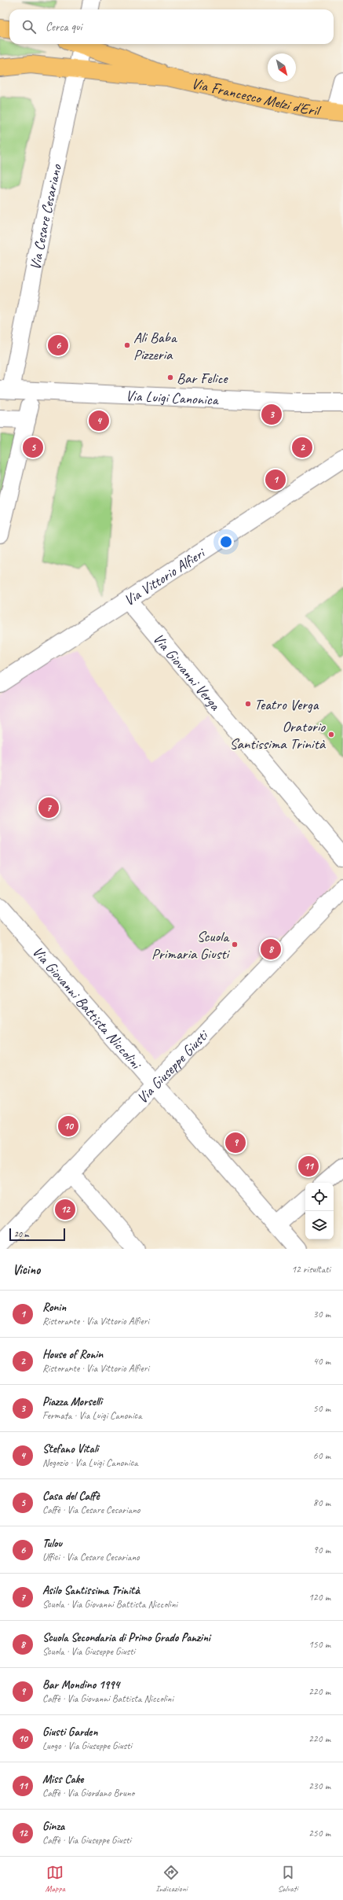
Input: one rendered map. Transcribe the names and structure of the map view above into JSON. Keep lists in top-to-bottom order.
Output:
{
  "streets": {
    "main road": ["Via Francesco Melzi d'Eril"],
    "street": [
      "Via Cesare Cesariano",
      "Via Luigi Canonica",
      "Via Vittorio Alfieri",
      "Via Giovanni Verga",
      "Via Giovanni Battista Niccolini",
      "Via Giuseppe Giusti"
    ]
  },
  "crossings": [
    ["Via Francesco Melzi d'Eril", "Via Cesare Cesariano"],
    ["Via Cesare Cesariano", "Via Luigi Canonica"],
    ["Via Vittorio Alfieri", "Via Giovanni Verga"],
    ["Via Giovanni Battista Niccolini", "Via Giuseppe Giusti"]
  ],
  "places": [
    "Ali Baba Pizzeria",
    "Bar Felice",
    "Teatro Verga",
    "Oratorio Santissima Trinità",
    "Scuola Primaria Giusti"
  ],
  "scale_bar": "20 m",
  "north": "bottom right",
  "page": {
    "search": "Cerca qui",
    "pins": [
      "6",
      "3",
      "4",
      "2",
      "5",
      "1",
      "7",
      "8",
      "10",
      "9",
      "11",
      "12"
    ],
    "scale": "20 m",
    "heading": ["Vicino", "12 risultati"],
    "list": [
      {
        "mark": "1",
        "name": "Ronin",
        "note": "Ristorante · Via Vittorio Alfieri",
        "value": "30 m"
      },
      {
        "mark": "2",
        "name": "House of Ronin",
        "note": "Ristorante · Via Vittorio Alfieri",
        "value": "40 m"
      },
      {
        "mark": "3",
        "name": "Piazza Morselli",
        "note": "Fermata · Via Luigi Canonica",
        "value": "50 m"
      },
      {
        "mark": "4",
        "name": "Stefano Vitali",
        "note": "Negozio · Via Luigi Canonica",
        "value": "60 m"
      },
      {
        "mark": "5",
        "name": "Casa del Caffè",
        "note": "Caffè · Via Cesare Cesariano",
        "value": "80 m"
      },
      {
        "mark": "6",
        "name": "Tulou",
        "note": "Uffici · Via Cesare Cesariano",
        "value": "90 m"
      },
      {
        "mark": "7",
        "name": "Asilo Santissima Trinità",
        "note": "Scuola · Via Giovanni Battista Niccolini",
        "value": "120 m"
      },
      {
        "mark": "8",
        "name": "Scuola Secondaria di Primo Grado Panzini",
        "note": "Scuola · Via Giuseppe Giusti",
        "value": "150 m"
      },
      {
        "mark": "9",
        "name": "Bar Mondino 1994",
        "note": "Caffè · Via Giovanni Battista Niccolini",
        "value": "220 m"
      },
      {
        "mark": "10",
        "name": "Giusti Garden",
        "note": "Luogo · Via Giuseppe Giusti",
        "value": "220 m"
      },
      {
        "mark": "11",
        "name": "Miss Cake",
        "note": "Caffè · Via Giordano Bruno",
        "value": "230 m"
      },
      {
        "mark": "12",
        "name": "Ginza",
        "note": "Caffè · Via Giuseppe Giusti",
        "value": "250 m"
      }
    ],
    "nav": ["Mappa", "Indicazioni", "Salvati"]
  }
}
